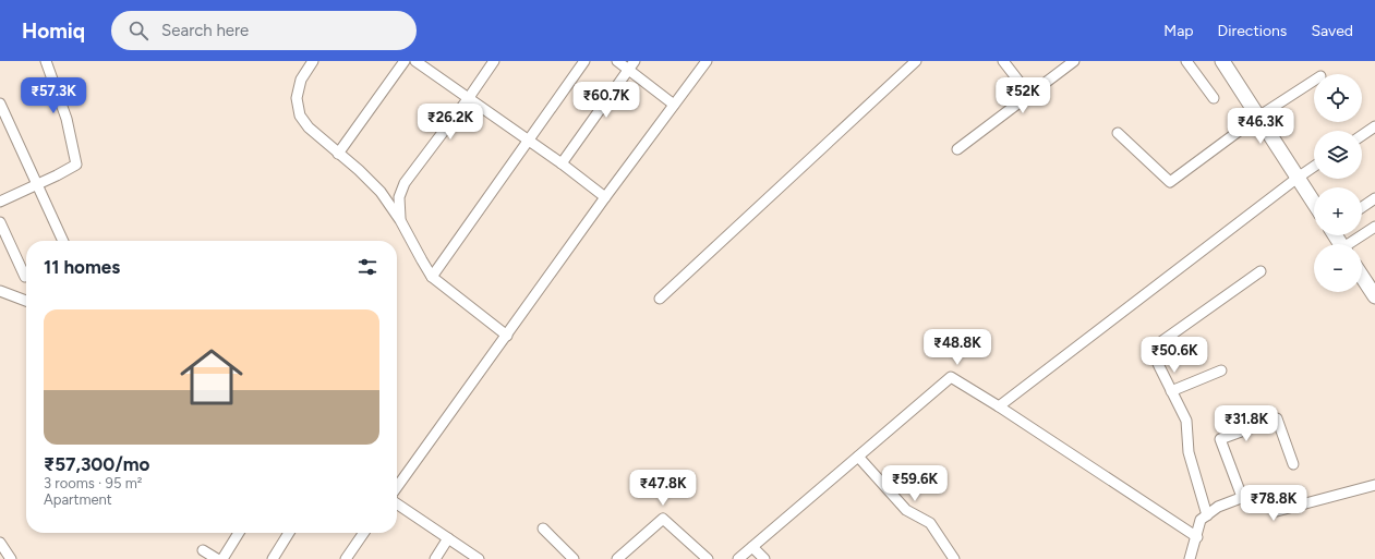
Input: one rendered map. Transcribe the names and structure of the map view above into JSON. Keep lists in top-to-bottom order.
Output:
{
  "page": {
    "header": "Homiq",
    "search": "Search here",
    "nav": ["Map", "Directions", "Saved"],
    "map_buttons": ["+", "−"],
    "price": [
      "₹57.3K",
      "₹52K",
      "₹60.7K",
      "₹26.2K",
      "₹46.3K",
      "₹48.8K",
      "₹50.6K",
      "₹31.8K",
      "₹59.6K",
      "₹47.8K",
      "₹78.8K"
    ],
    "heading": "11 homes",
    "list": [
      {
        "name": "₹57,300/mo",
        "note": "3 rooms · 95 m² · Apartment"
      }
    ]
  }
}
